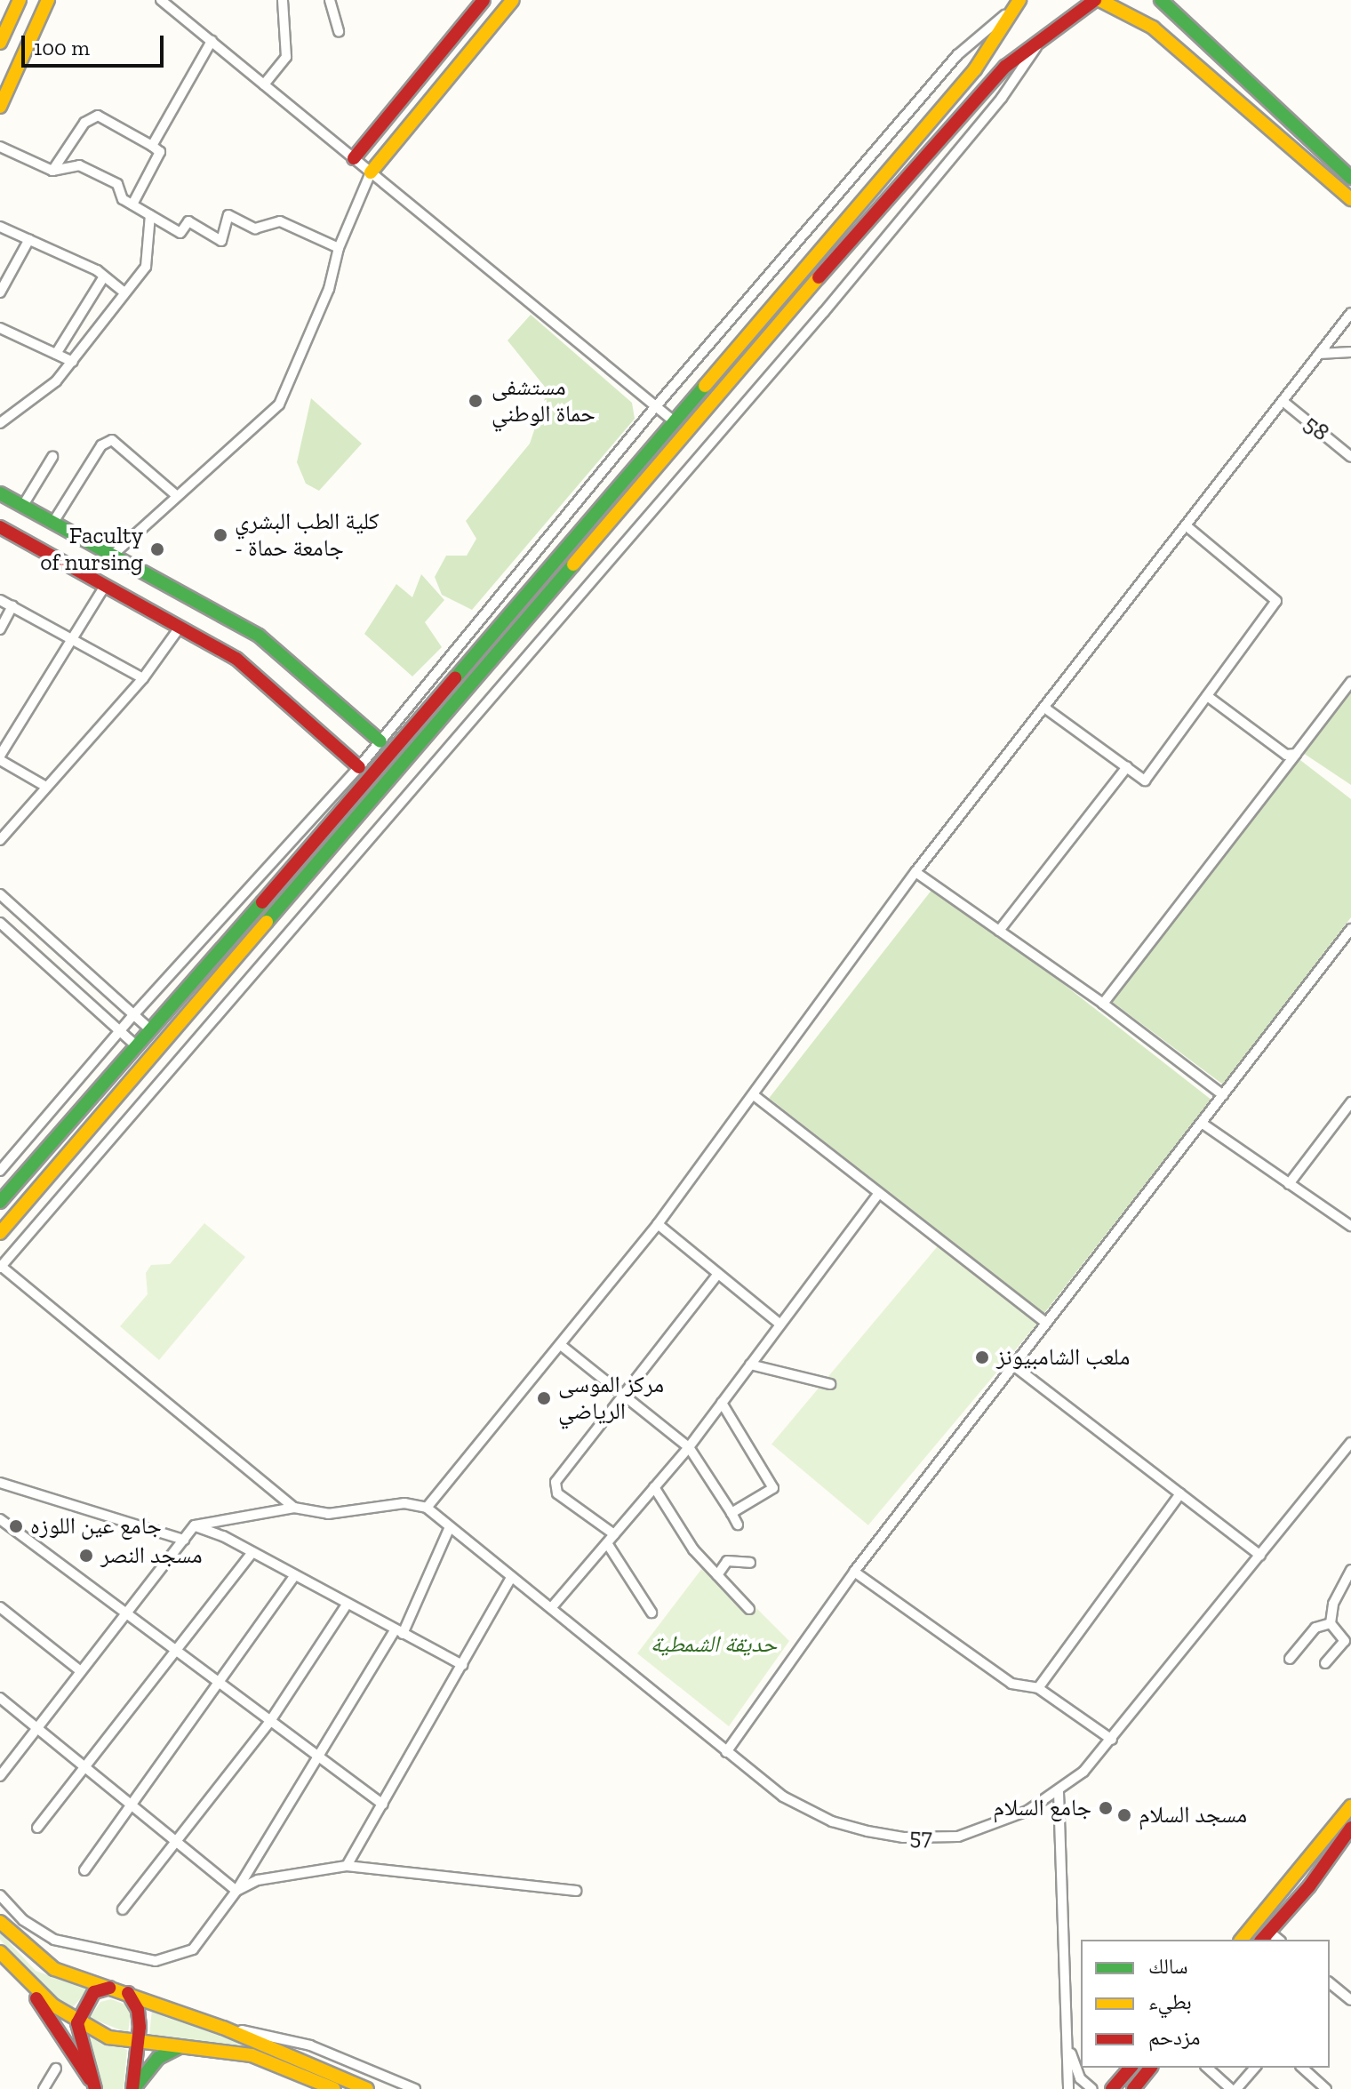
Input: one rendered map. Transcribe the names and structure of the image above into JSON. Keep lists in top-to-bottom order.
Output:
{
  "streets": {
    "street": ["58", "57"]
  },
  "parks": ["حديقة الشمطية"],
  "places": [
    "مستشفى حماة الوطني",
    "كلية الطب البشري - جامعة حماة",
    "Faculty of nursing",
    "ملعب الشامبيونز",
    "مركز الموسى الرياضي",
    "جامع عين اللوزه",
    "مسجد النصر",
    "جامع السلام",
    "مسجد السلام"
  ],
  "legend": ["سالك", "بطيء", "مزدحم"],
  "scale_bar": "100 m"
}
